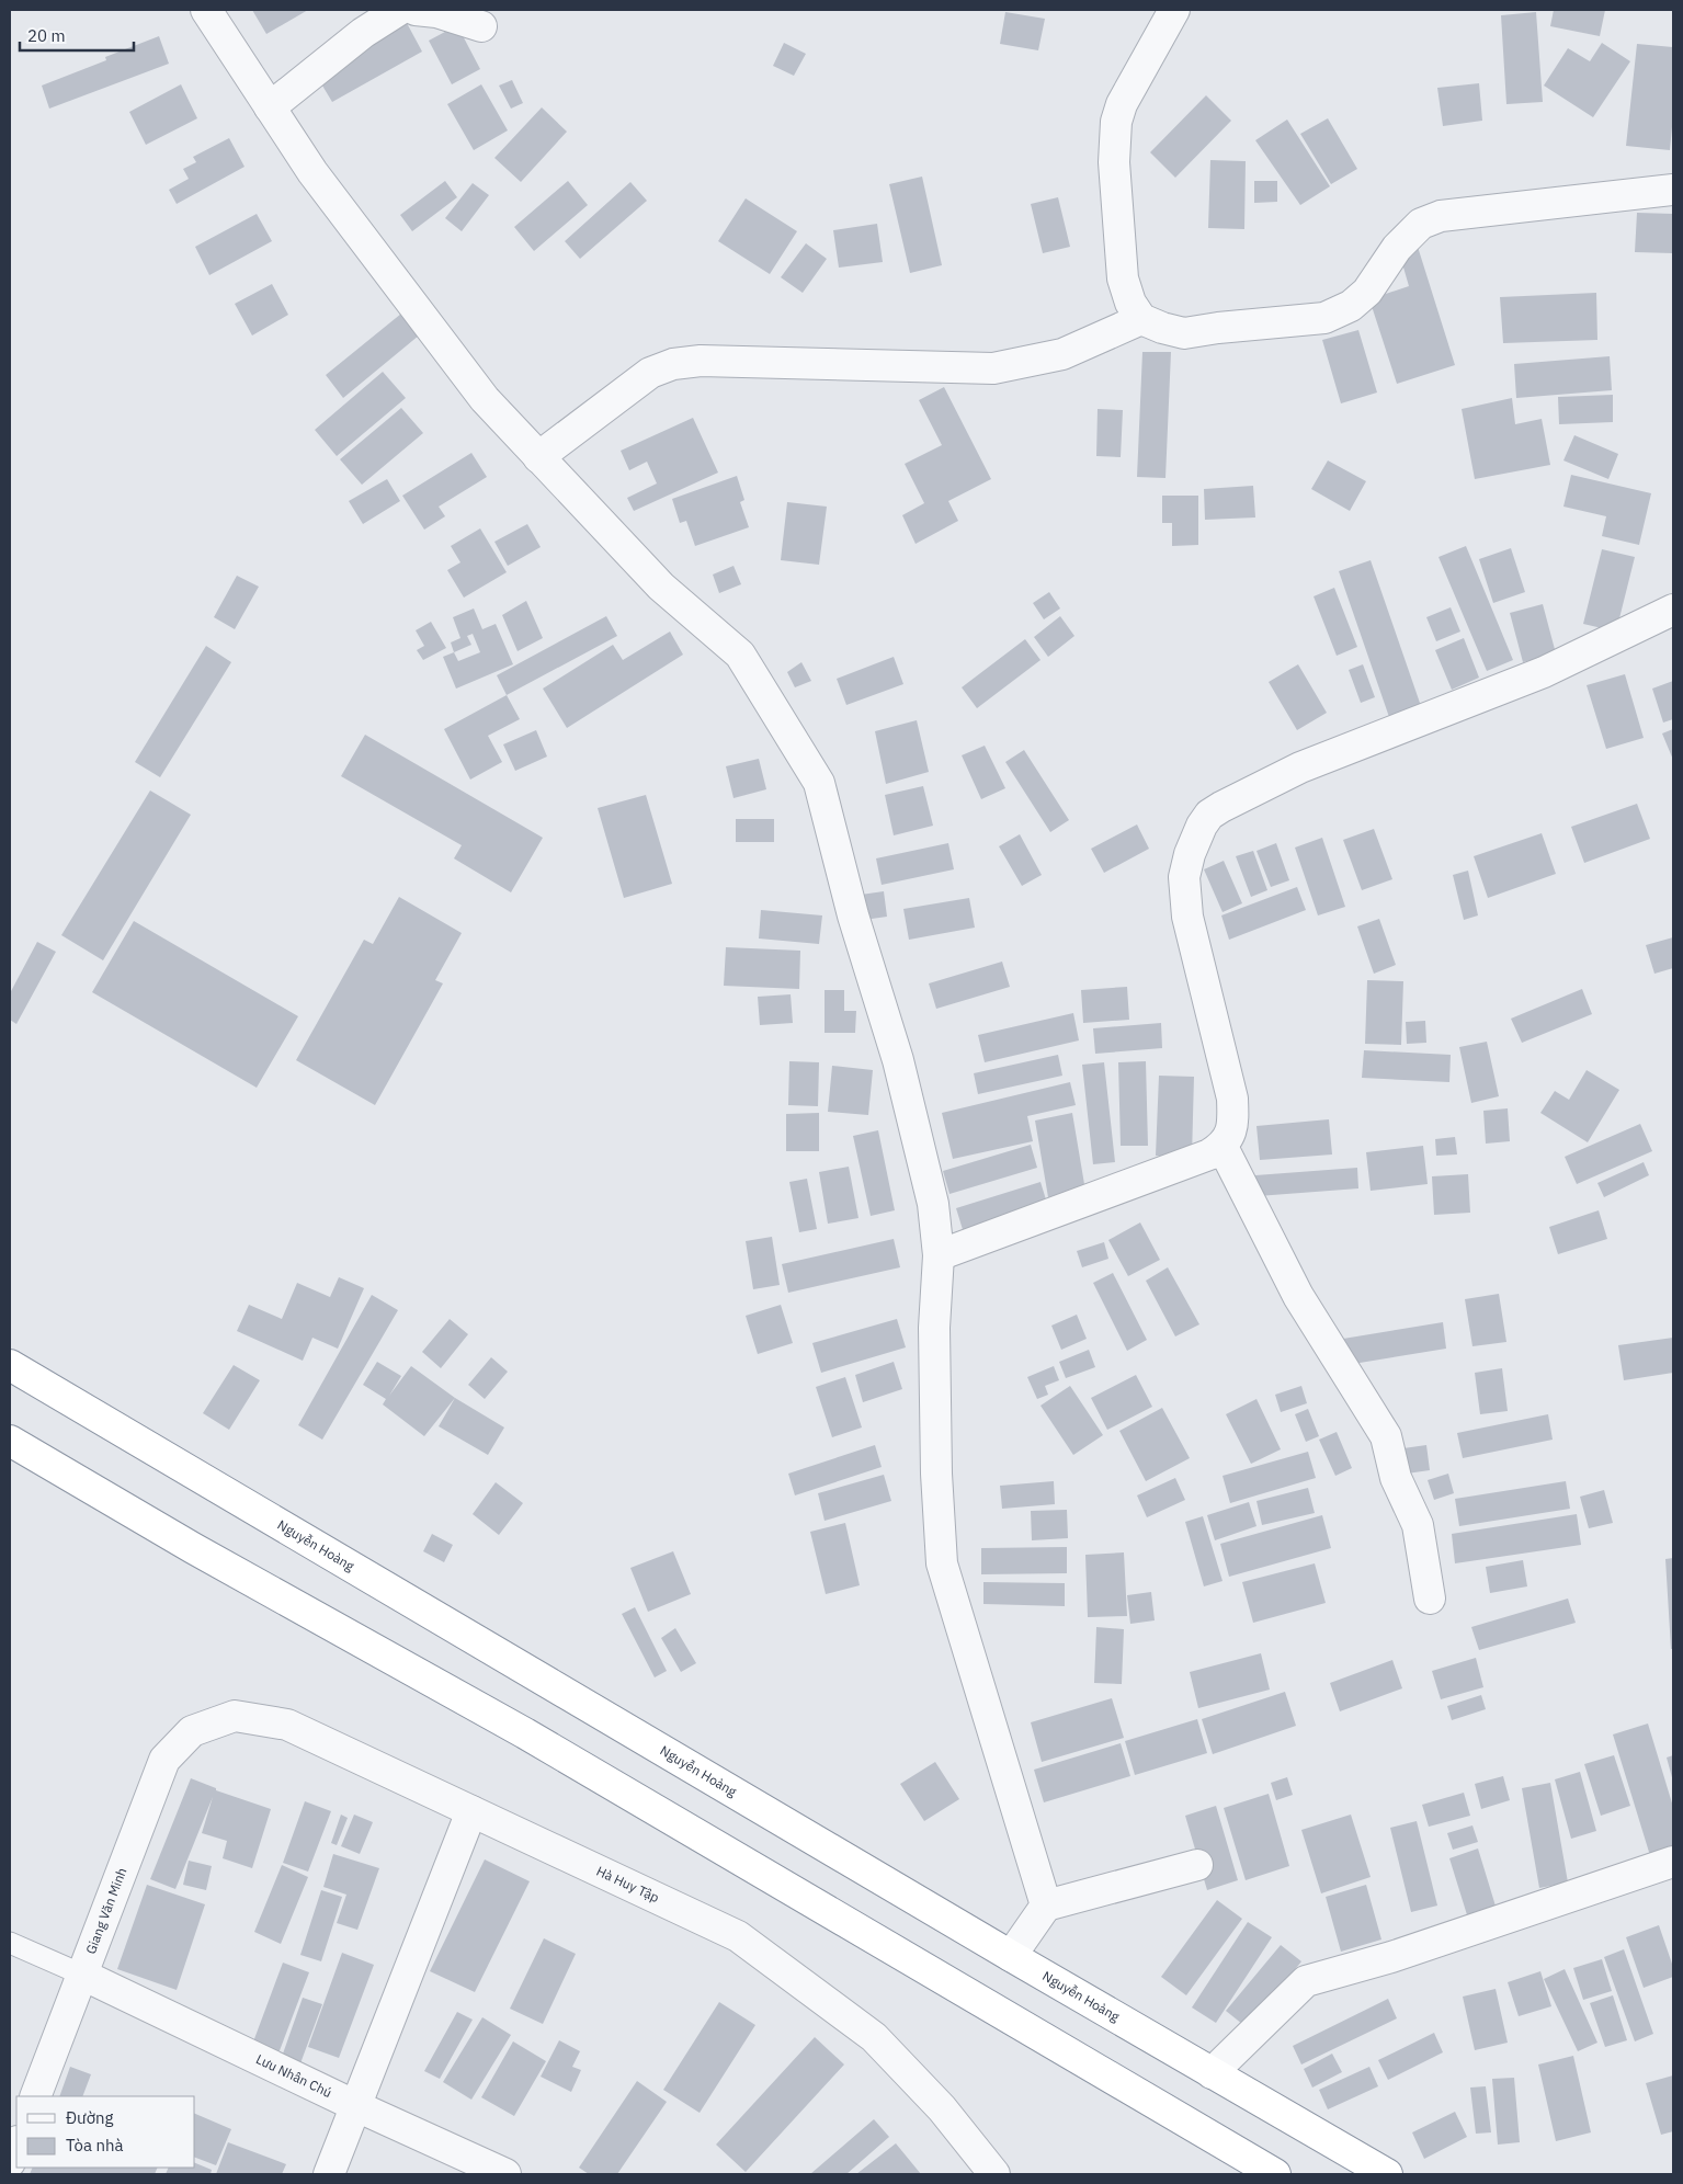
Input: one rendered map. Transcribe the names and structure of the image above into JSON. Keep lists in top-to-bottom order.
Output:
{
  "streets": {
    "highway": ["Nguyễn Hoàng"],
    "street": ["Hà Huy Tập", "Giang Văn Minh", "Lưu Nhân Chú"]
  },
  "crossings": [
    ["Hà Huy Tập", "Giang Văn Minh"],
    ["Giang Văn Minh", "Lưu Nhân Chú"]
  ],
  "legend": ["Đường", "Tòa nhà"],
  "scale_bar": "20 m"
}
